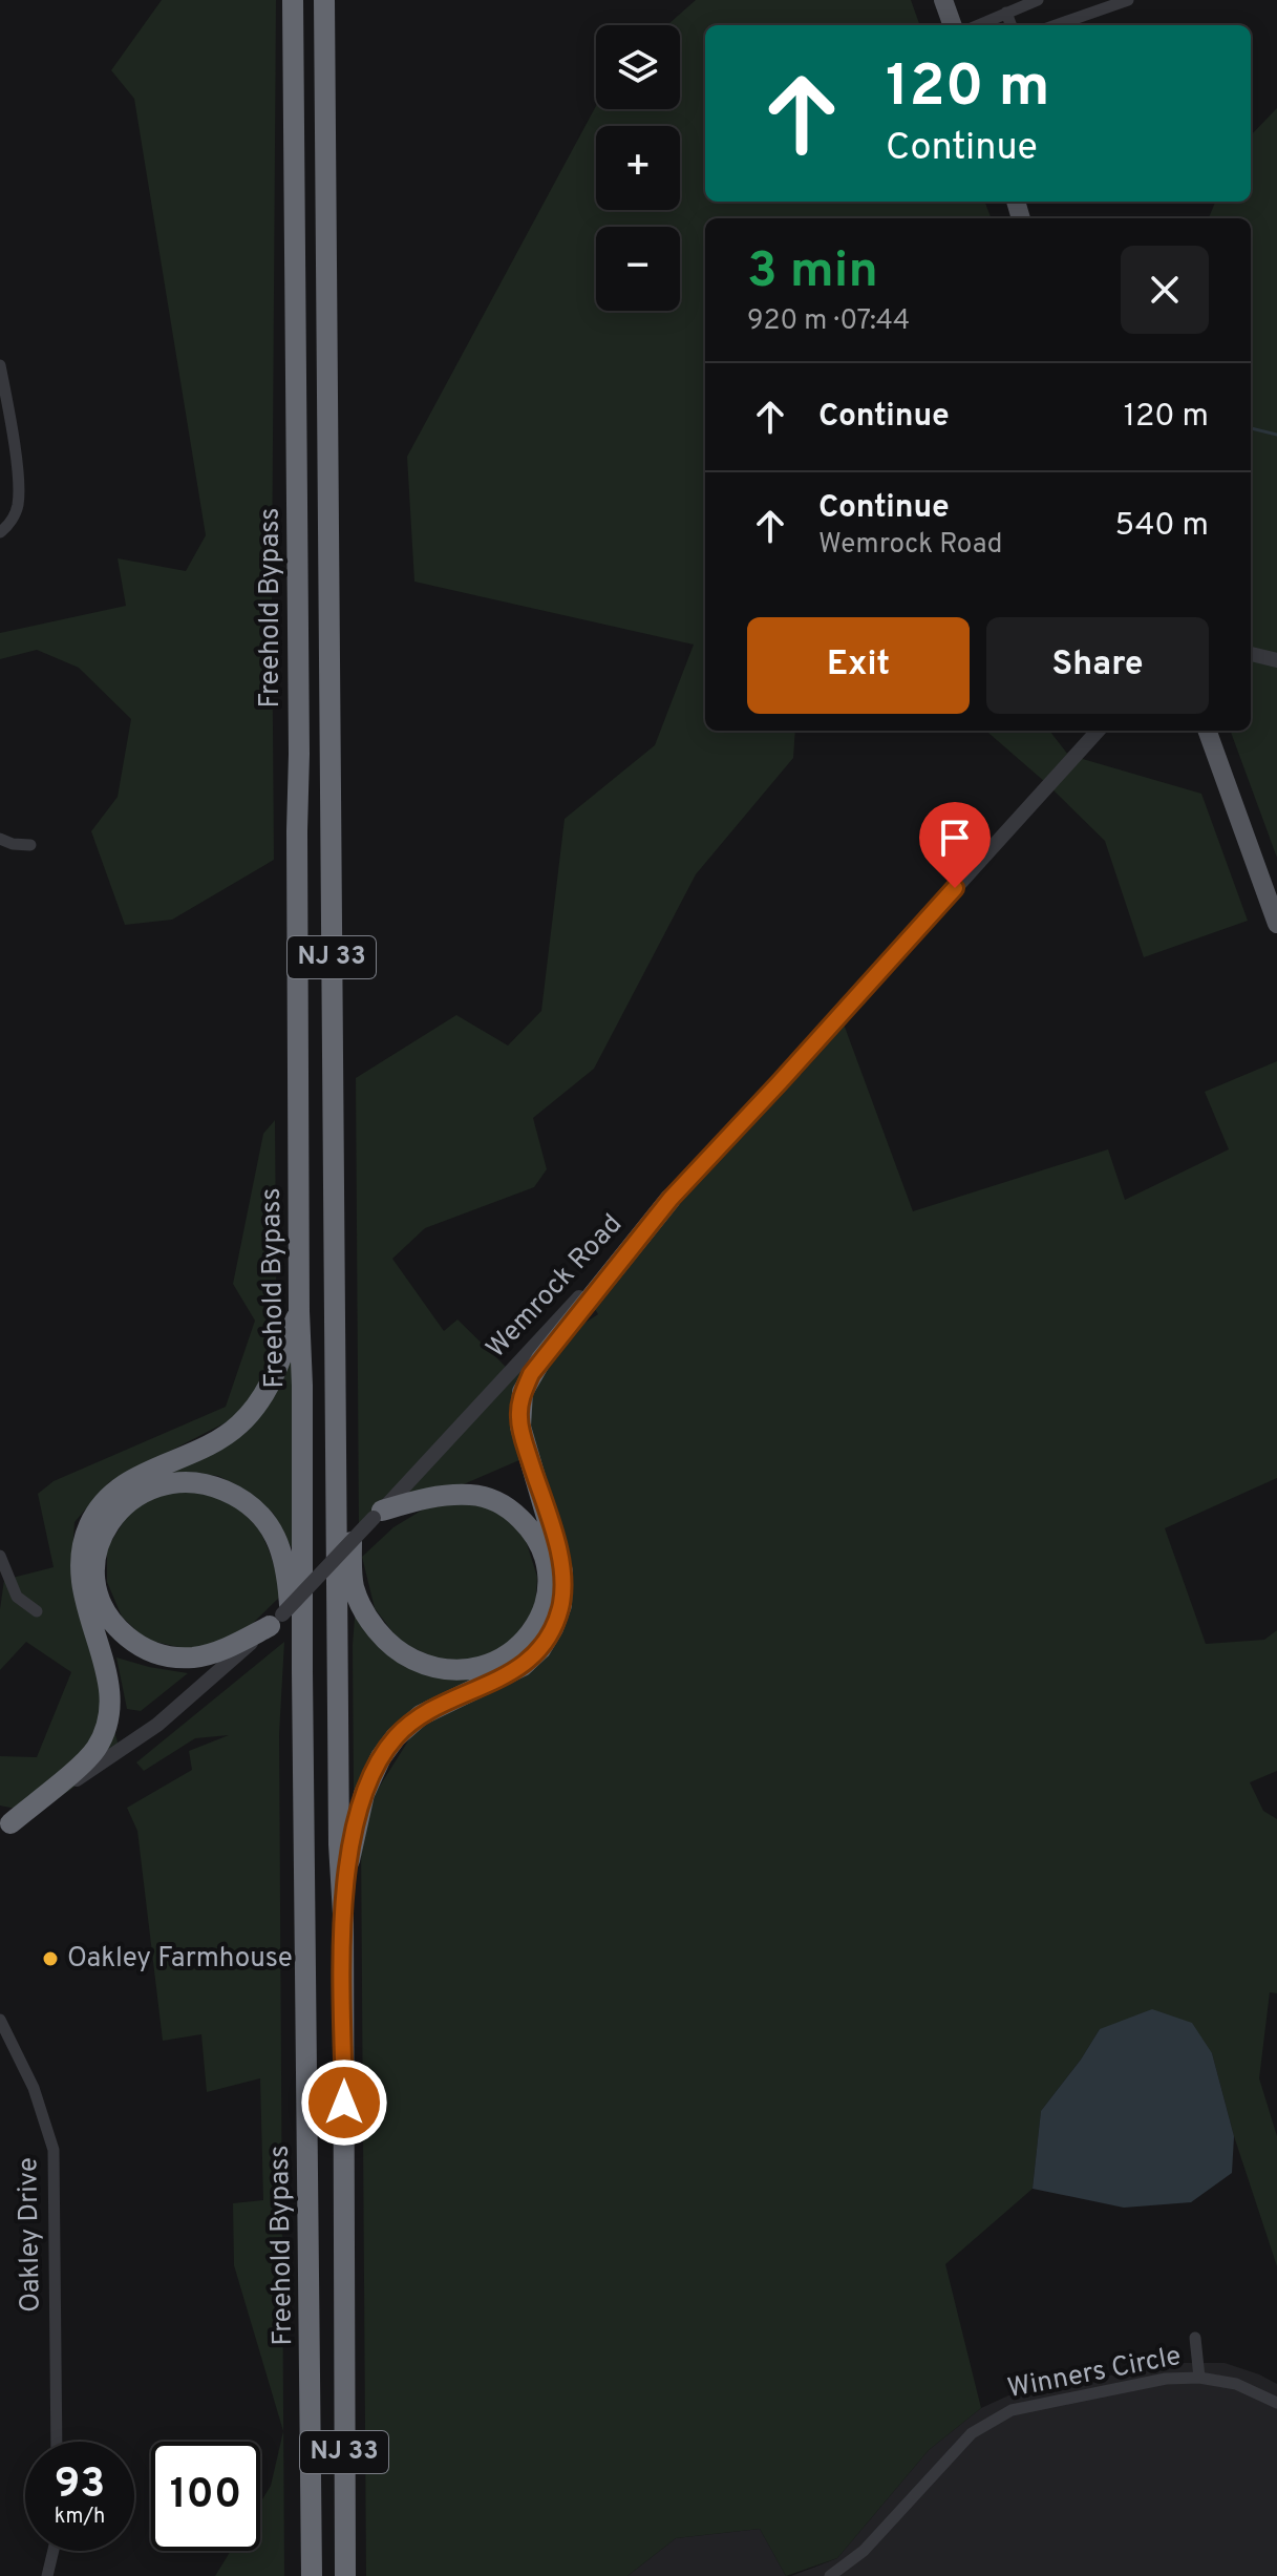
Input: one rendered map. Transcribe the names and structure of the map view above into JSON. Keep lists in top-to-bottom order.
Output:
{
  "streets": {
    "highway": ["Freehold Bypass", "NJ 33"],
    "street": ["Wemrock Road", "Oakley Drive", "Winners Circle"]
  },
  "places": ["Oakley Farmhouse"],
  "page": {
    "map_buttons": ["+", "−"],
    "turn": ["120 m", "Continue"],
    "heading": ["3 min", "920 m · 07:44"],
    "list": [
      {
        "name": "Continue",
        "value": "120 m"
      },
      {
        "name": "Continue",
        "note": "Wemrock Road",
        "value": "540 m"
      }
    ],
    "buttons": ["Exit", "Share"],
    "speed": "93 km/h",
    "limit": "100"
  }
}
